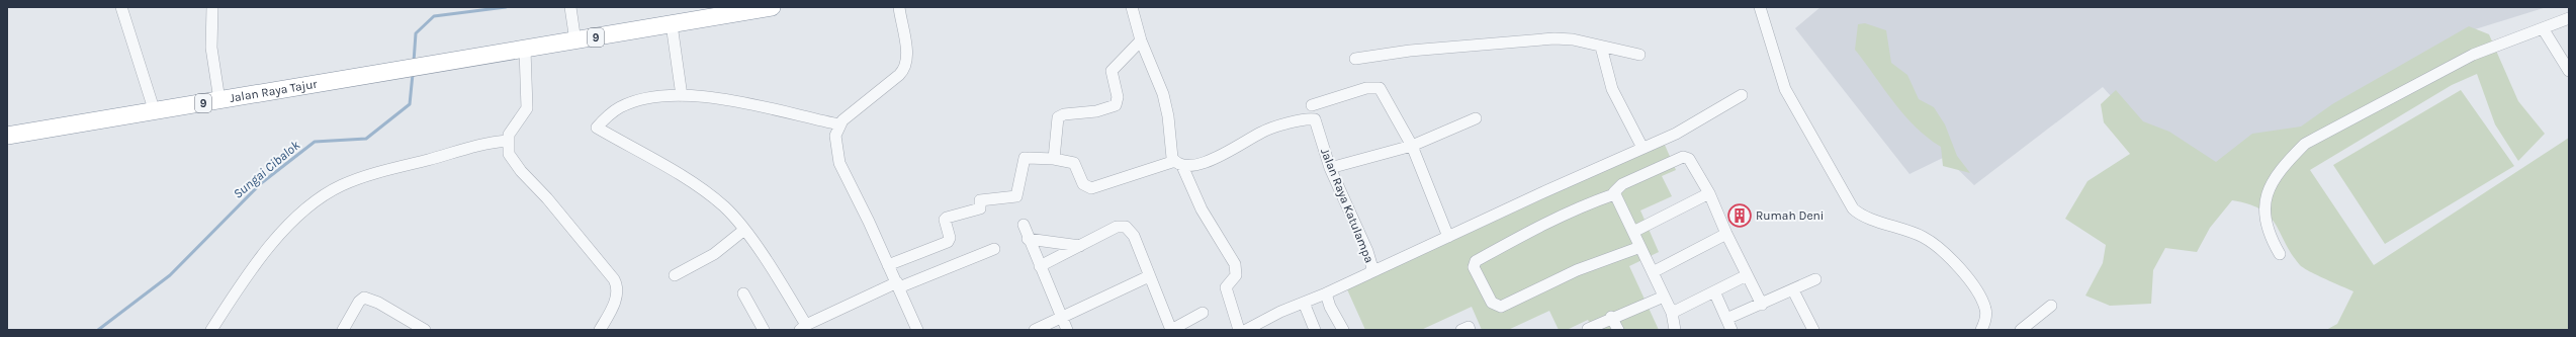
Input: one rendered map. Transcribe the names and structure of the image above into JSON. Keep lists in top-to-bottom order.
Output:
{
  "streets": {
    "highway": ["9", "Jalan Raya Tajur"],
    "street": ["Jalan Raya Katulampa"]
  },
  "crossings": [
    ["9", "Jalan Raya Tajur"]
  ],
  "water": ["Sungai Cibalok"],
  "places": {
    "building": ["Rumah Deni"]
  }
}
